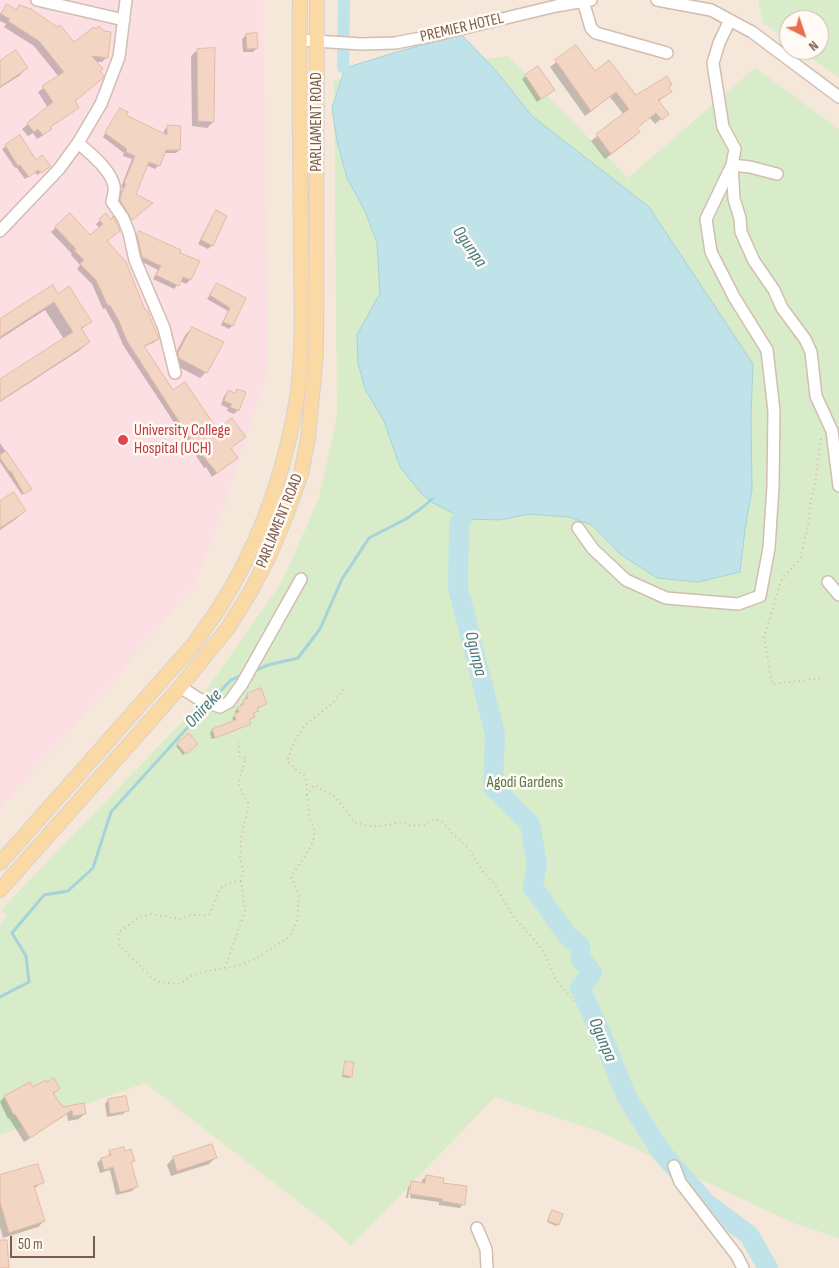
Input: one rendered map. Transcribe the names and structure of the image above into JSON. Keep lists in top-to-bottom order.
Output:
{
  "streets": {
    "main road": ["PARLIAMENT ROAD"],
    "street": ["PREMIER HOTEL"]
  },
  "crossings": [
    ["PREMIER HOTEL", "PARLIAMENT ROAD"]
  ],
  "water": ["Ogunpa", "Onireke"],
  "parks": ["Agodi Gardens"],
  "places": ["University College Hospital (UCH)"],
  "scale_bar": "50 m",
  "north": "bottom right"
}
